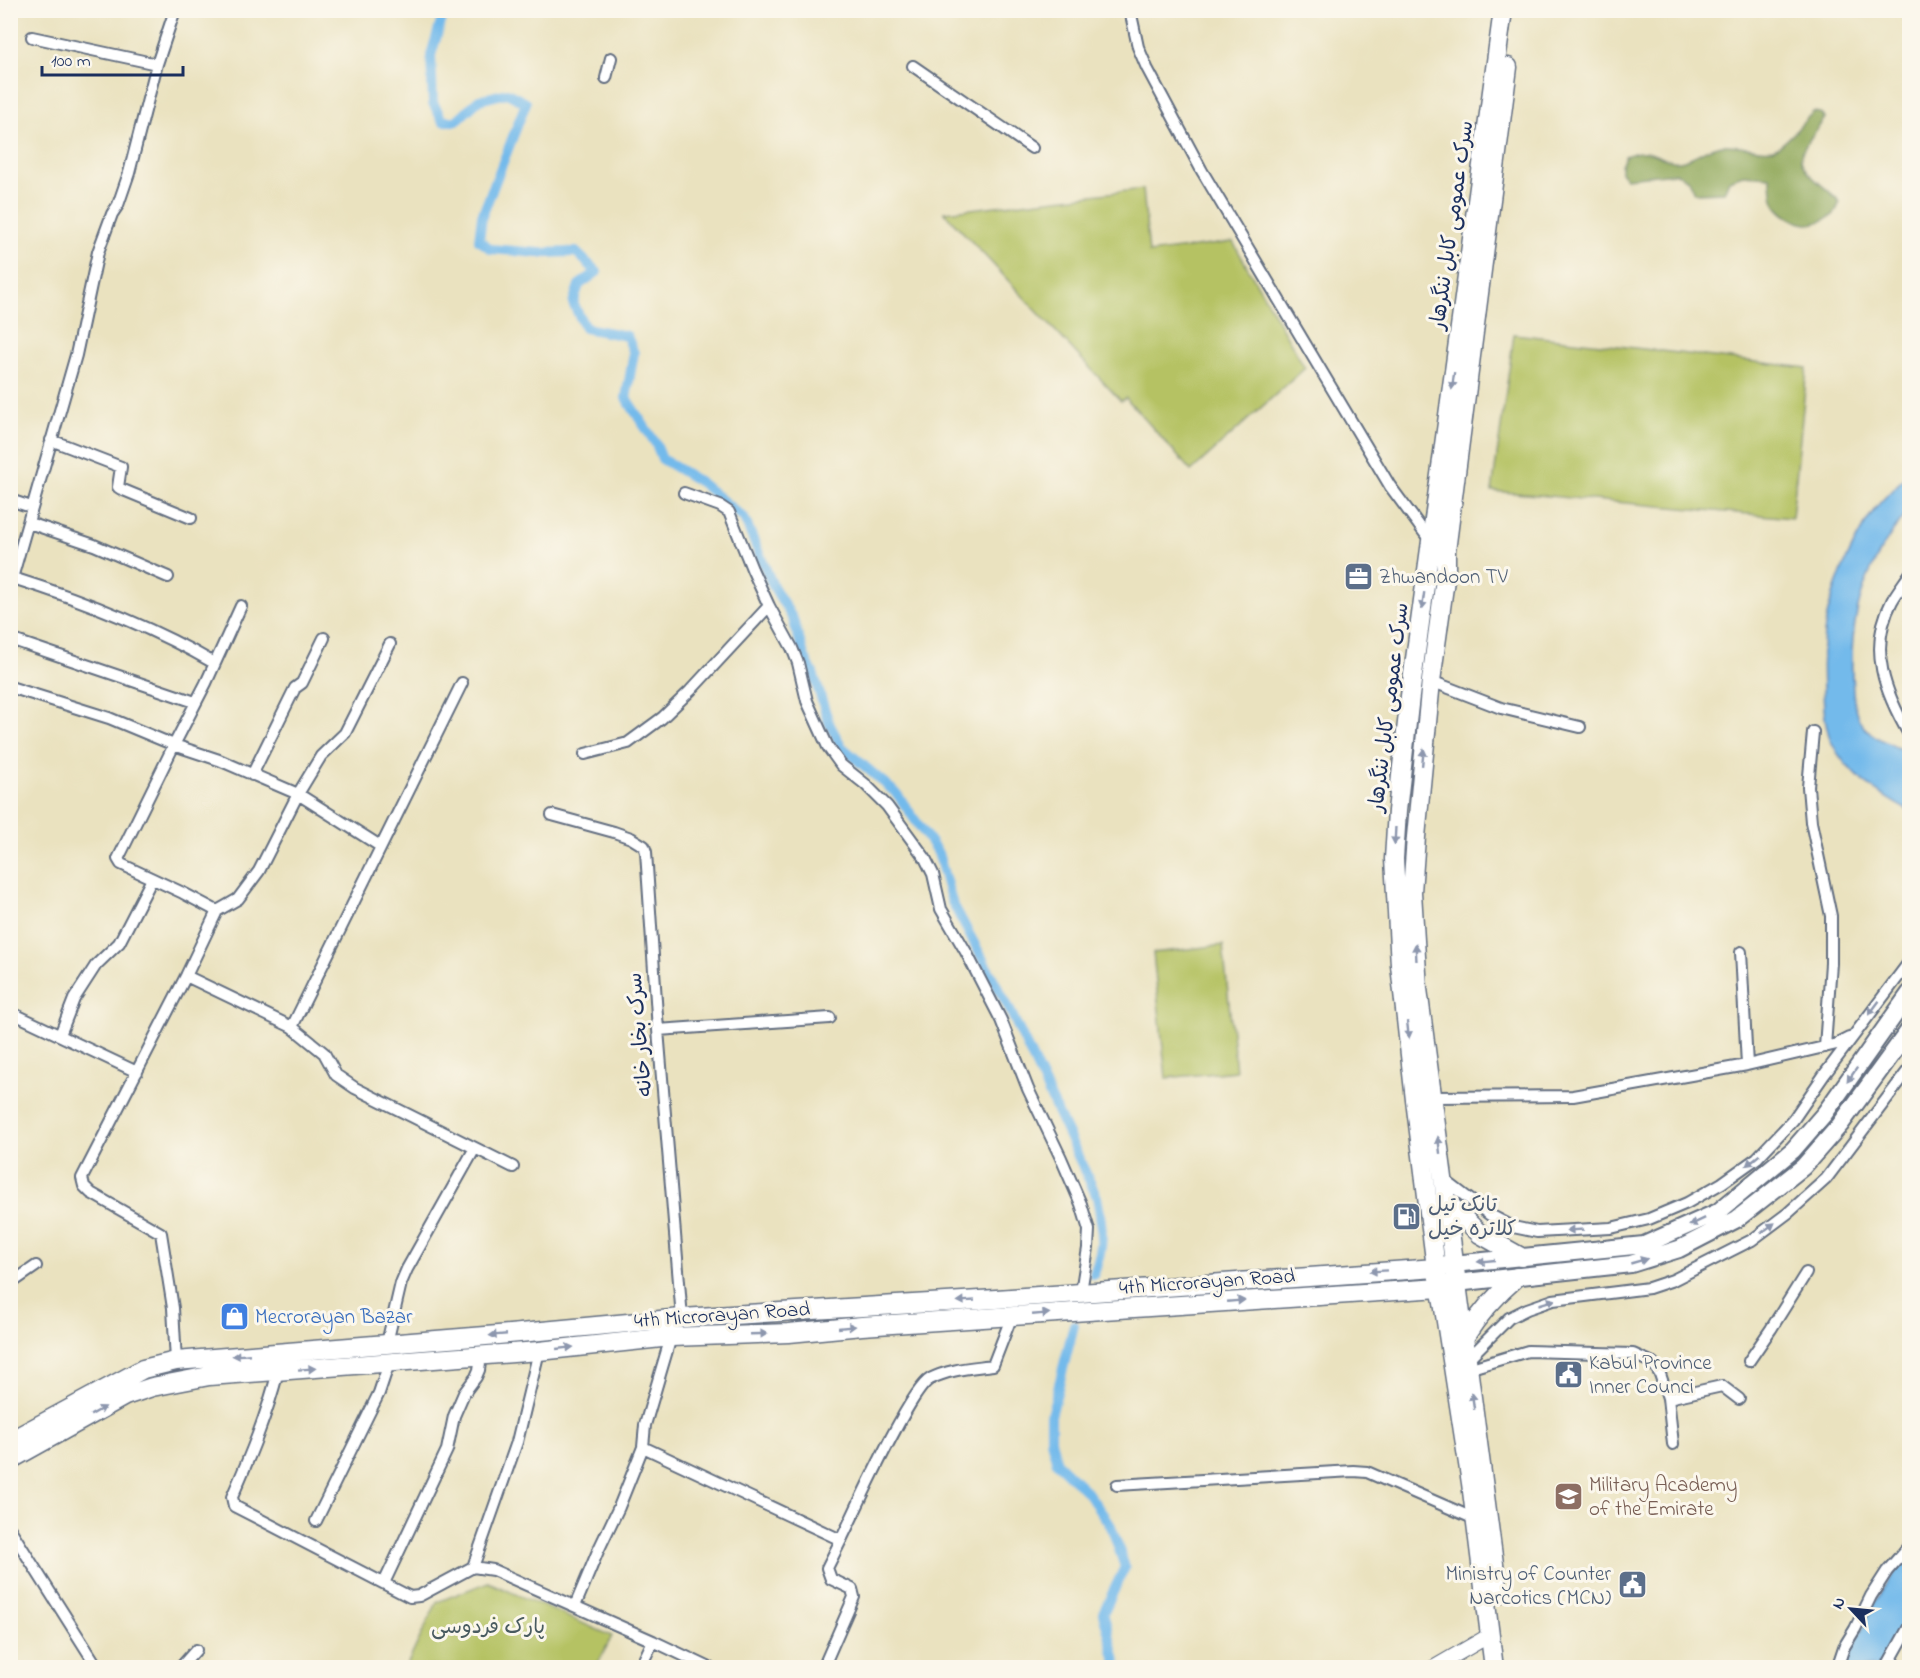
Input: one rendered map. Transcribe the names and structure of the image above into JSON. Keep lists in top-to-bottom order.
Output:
{
  "streets": {
    "main road": ["سرک عمومی کابل ننگرهار", "4th Microrayan Road"],
    "street": ["سرک بخار خانه"]
  },
  "crossings": [
    ["سرک عمومی کابل ننگرهار", "4th Microrayan Road"],
    ["سرک بخار خانه", "4th Microrayan Road"]
  ],
  "parks": ["پارک فردوسی"],
  "places": {
    "office": ["Zhwandoon TV"],
    "fuel station": ["تانک تیل کلاتره خیل"],
    "shop": ["Mecrorayan Bazar"],
    "public building": ["Kabul Province Inner Counci", "Ministry of Counter Narcotics (MCN)"],
    "school or university": ["Military Academy of the Emirate"]
  },
  "scale_bar": "100 m",
  "north": "top left"
}
